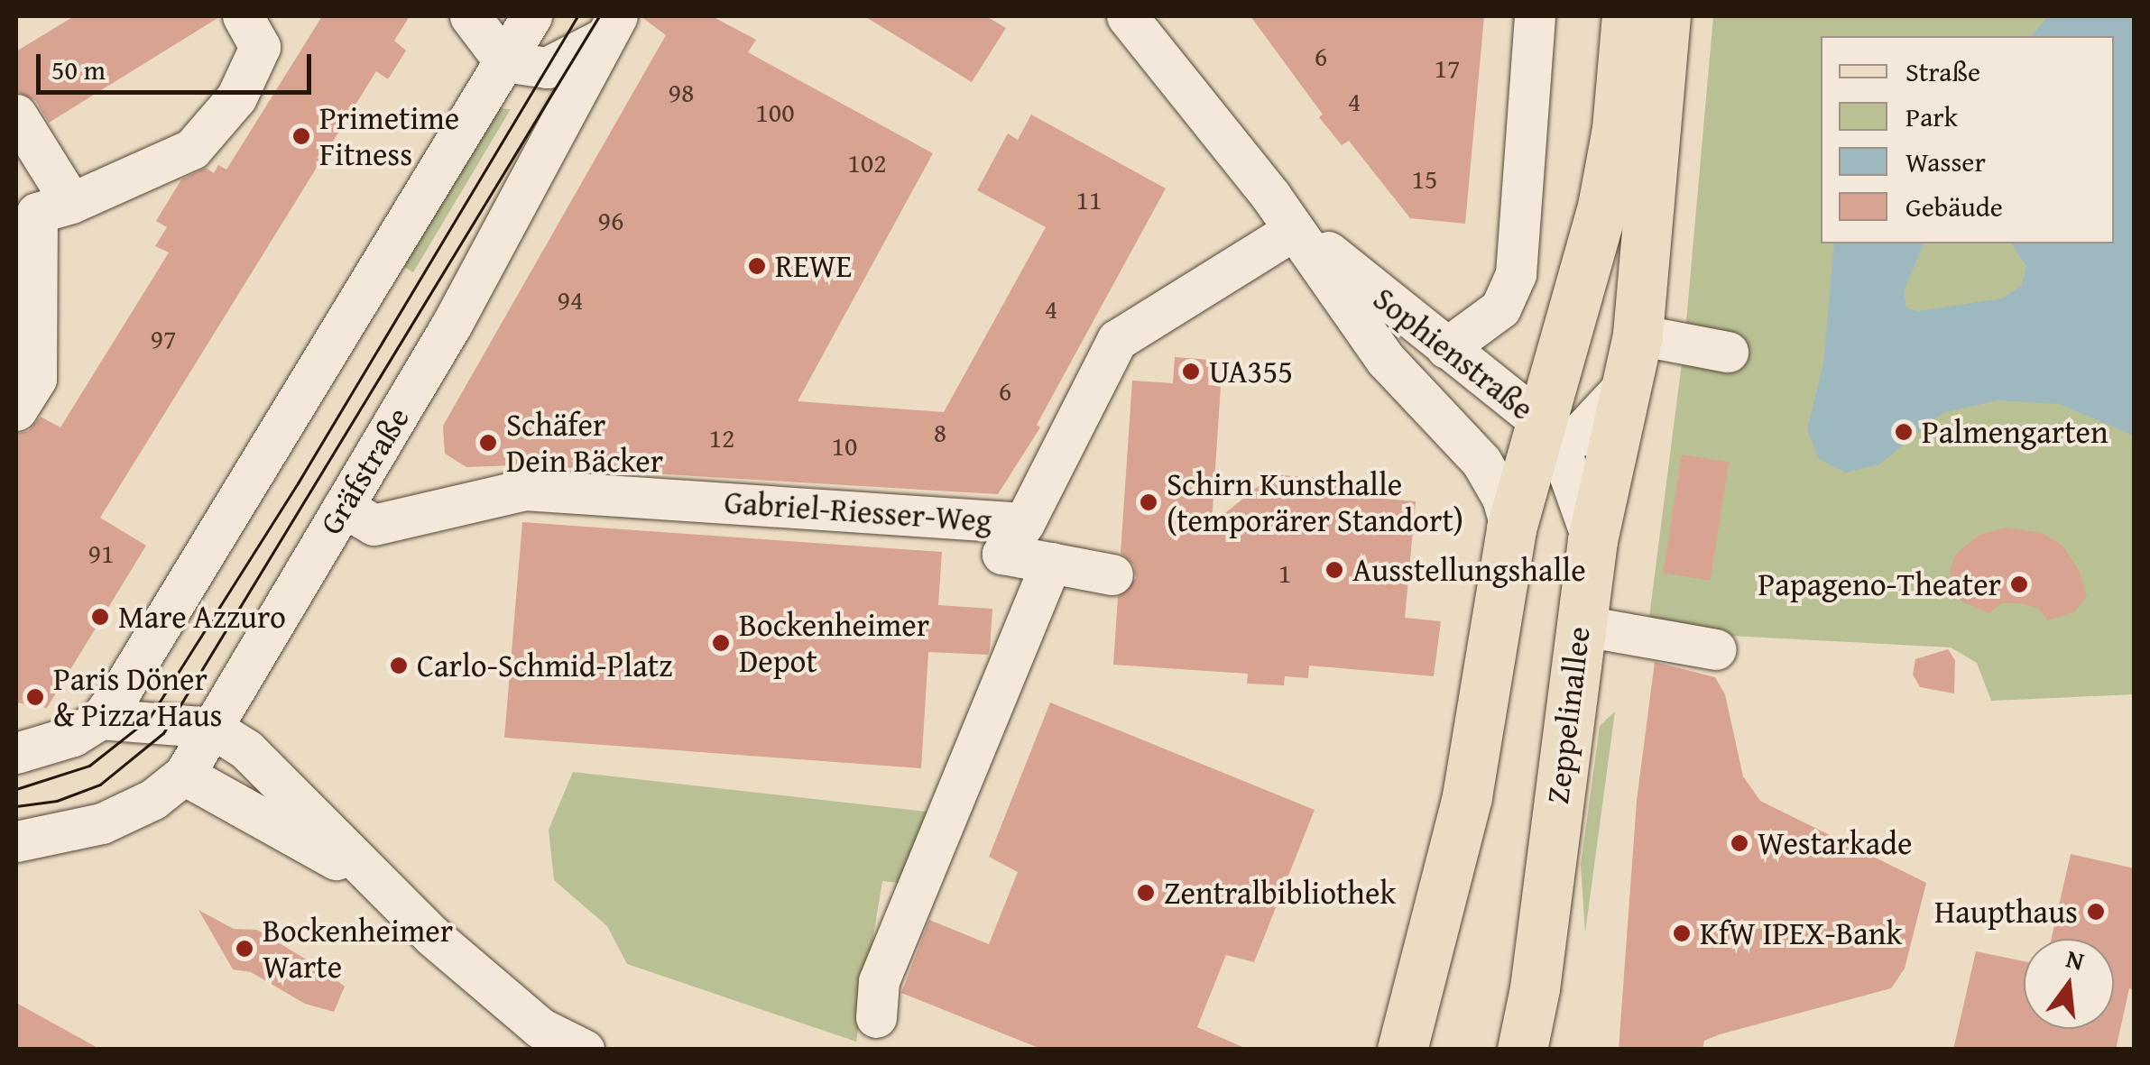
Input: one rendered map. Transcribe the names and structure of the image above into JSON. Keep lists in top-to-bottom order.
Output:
{
  "streets": {
    "main road": ["Zeppelinallee"],
    "street": ["Sophienstraße", "Gräfstraße", "Gabriel-Riesser-Weg"]
  },
  "crossings": [
    ["Sophienstraße", "Gabriel-Riesser-Weg"],
    ["Sophienstraße", "Zeppelinallee"],
    ["Gräfstraße", "Gabriel-Riesser-Weg"]
  ],
  "places": [
    "Primetime Fitness",
    "REWE",
    "UA355",
    "Palmengarten",
    "Schäfer Dein Bäcker",
    "Schirn Kunsthalle (temporärer Standort)",
    "Ausstellungshalle",
    "Papageno-Theater",
    "Mare Azzuro",
    "Bockenheimer Depot",
    "Carlo-Schmid-Platz",
    "Paris Döner & Pizza Haus",
    "Westarkade",
    "Zentralbibliothek",
    "Haupthaus",
    "KfW IPEX-Bank",
    "Bockenheimer Warte"
  ],
  "house_numbers": [
    "6",
    "17",
    "98",
    "4",
    "100",
    "102",
    "15",
    "11",
    "96",
    "94",
    "4",
    "97",
    "6",
    "8",
    "12",
    "10",
    "91",
    "1"
  ],
  "legend": [
    "Straße",
    "Park",
    "Wasser",
    "Gebäude"
  ],
  "scale_bar": "50 m",
  "north": "top"
}
